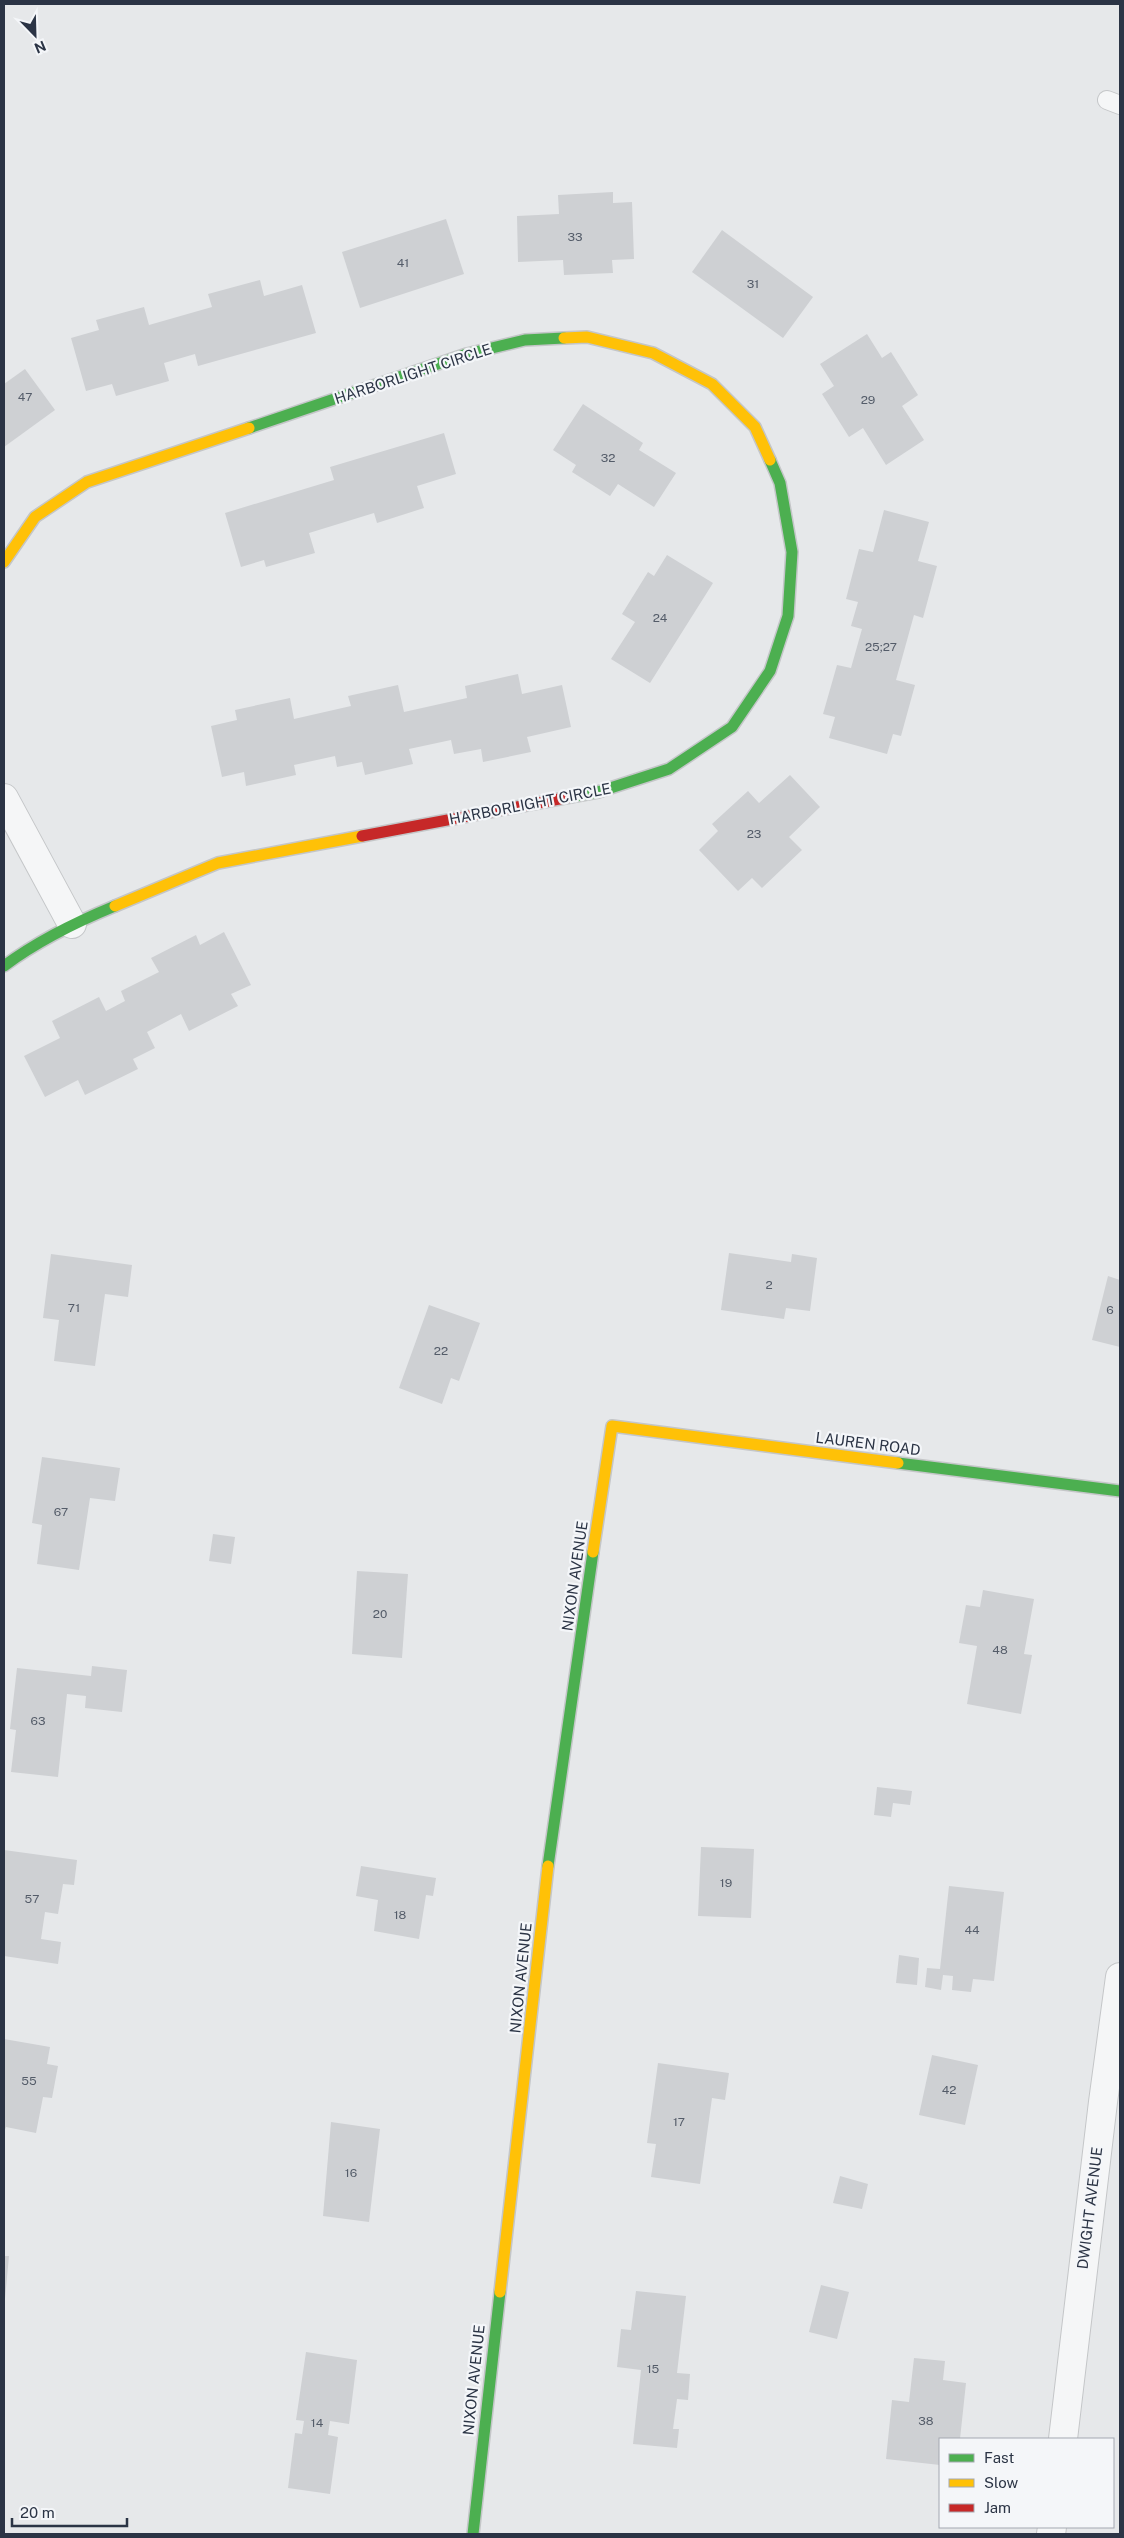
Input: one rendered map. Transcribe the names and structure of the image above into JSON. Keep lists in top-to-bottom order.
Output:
{
  "streets": {
    "street": [
      "HARBORLIGHT CIRCLE",
      "LAUREN ROAD",
      "NIXON AVENUE",
      "DWIGHT AVENUE"
    ]
  },
  "crossings": [
    ["LAUREN ROAD", "NIXON AVENUE"]
  ],
  "house_numbers": [
    "33",
    "41",
    "31",
    "47",
    "29",
    "32",
    "24",
    "25;27",
    "23",
    "2",
    "71",
    "6",
    "22",
    "67",
    "20",
    "48",
    "63",
    "19",
    "57",
    "18",
    "44",
    "55",
    "42",
    "17",
    "16",
    "15",
    "38",
    "14"
  ],
  "legend": ["Fast", "Slow", "Jam"],
  "scale_bar": "20 m",
  "north": "bottom right"
}
